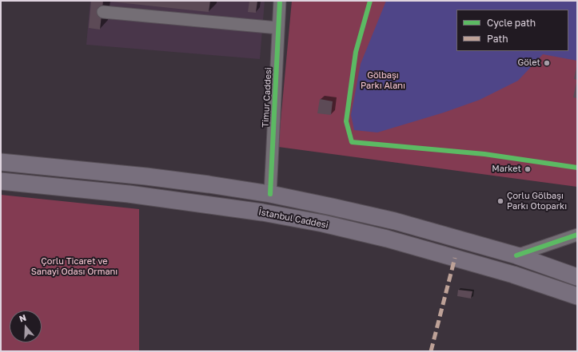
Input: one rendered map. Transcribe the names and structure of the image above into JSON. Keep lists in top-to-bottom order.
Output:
{
  "streets": {
    "highway": ["İstanbul Caddesi"],
    "street": ["Timur Caddesi"]
  },
  "parks": ["Gölbaşı Parkı Alanı", "Çorlu Ticaret ve Sanayi Odası Ormanı"],
  "places": ["Gölet", "Market", "Çorlu Gölbaşı Parkı Otoparkı"],
  "legend": ["Cycle path", "Path"],
  "north": "top"
}
